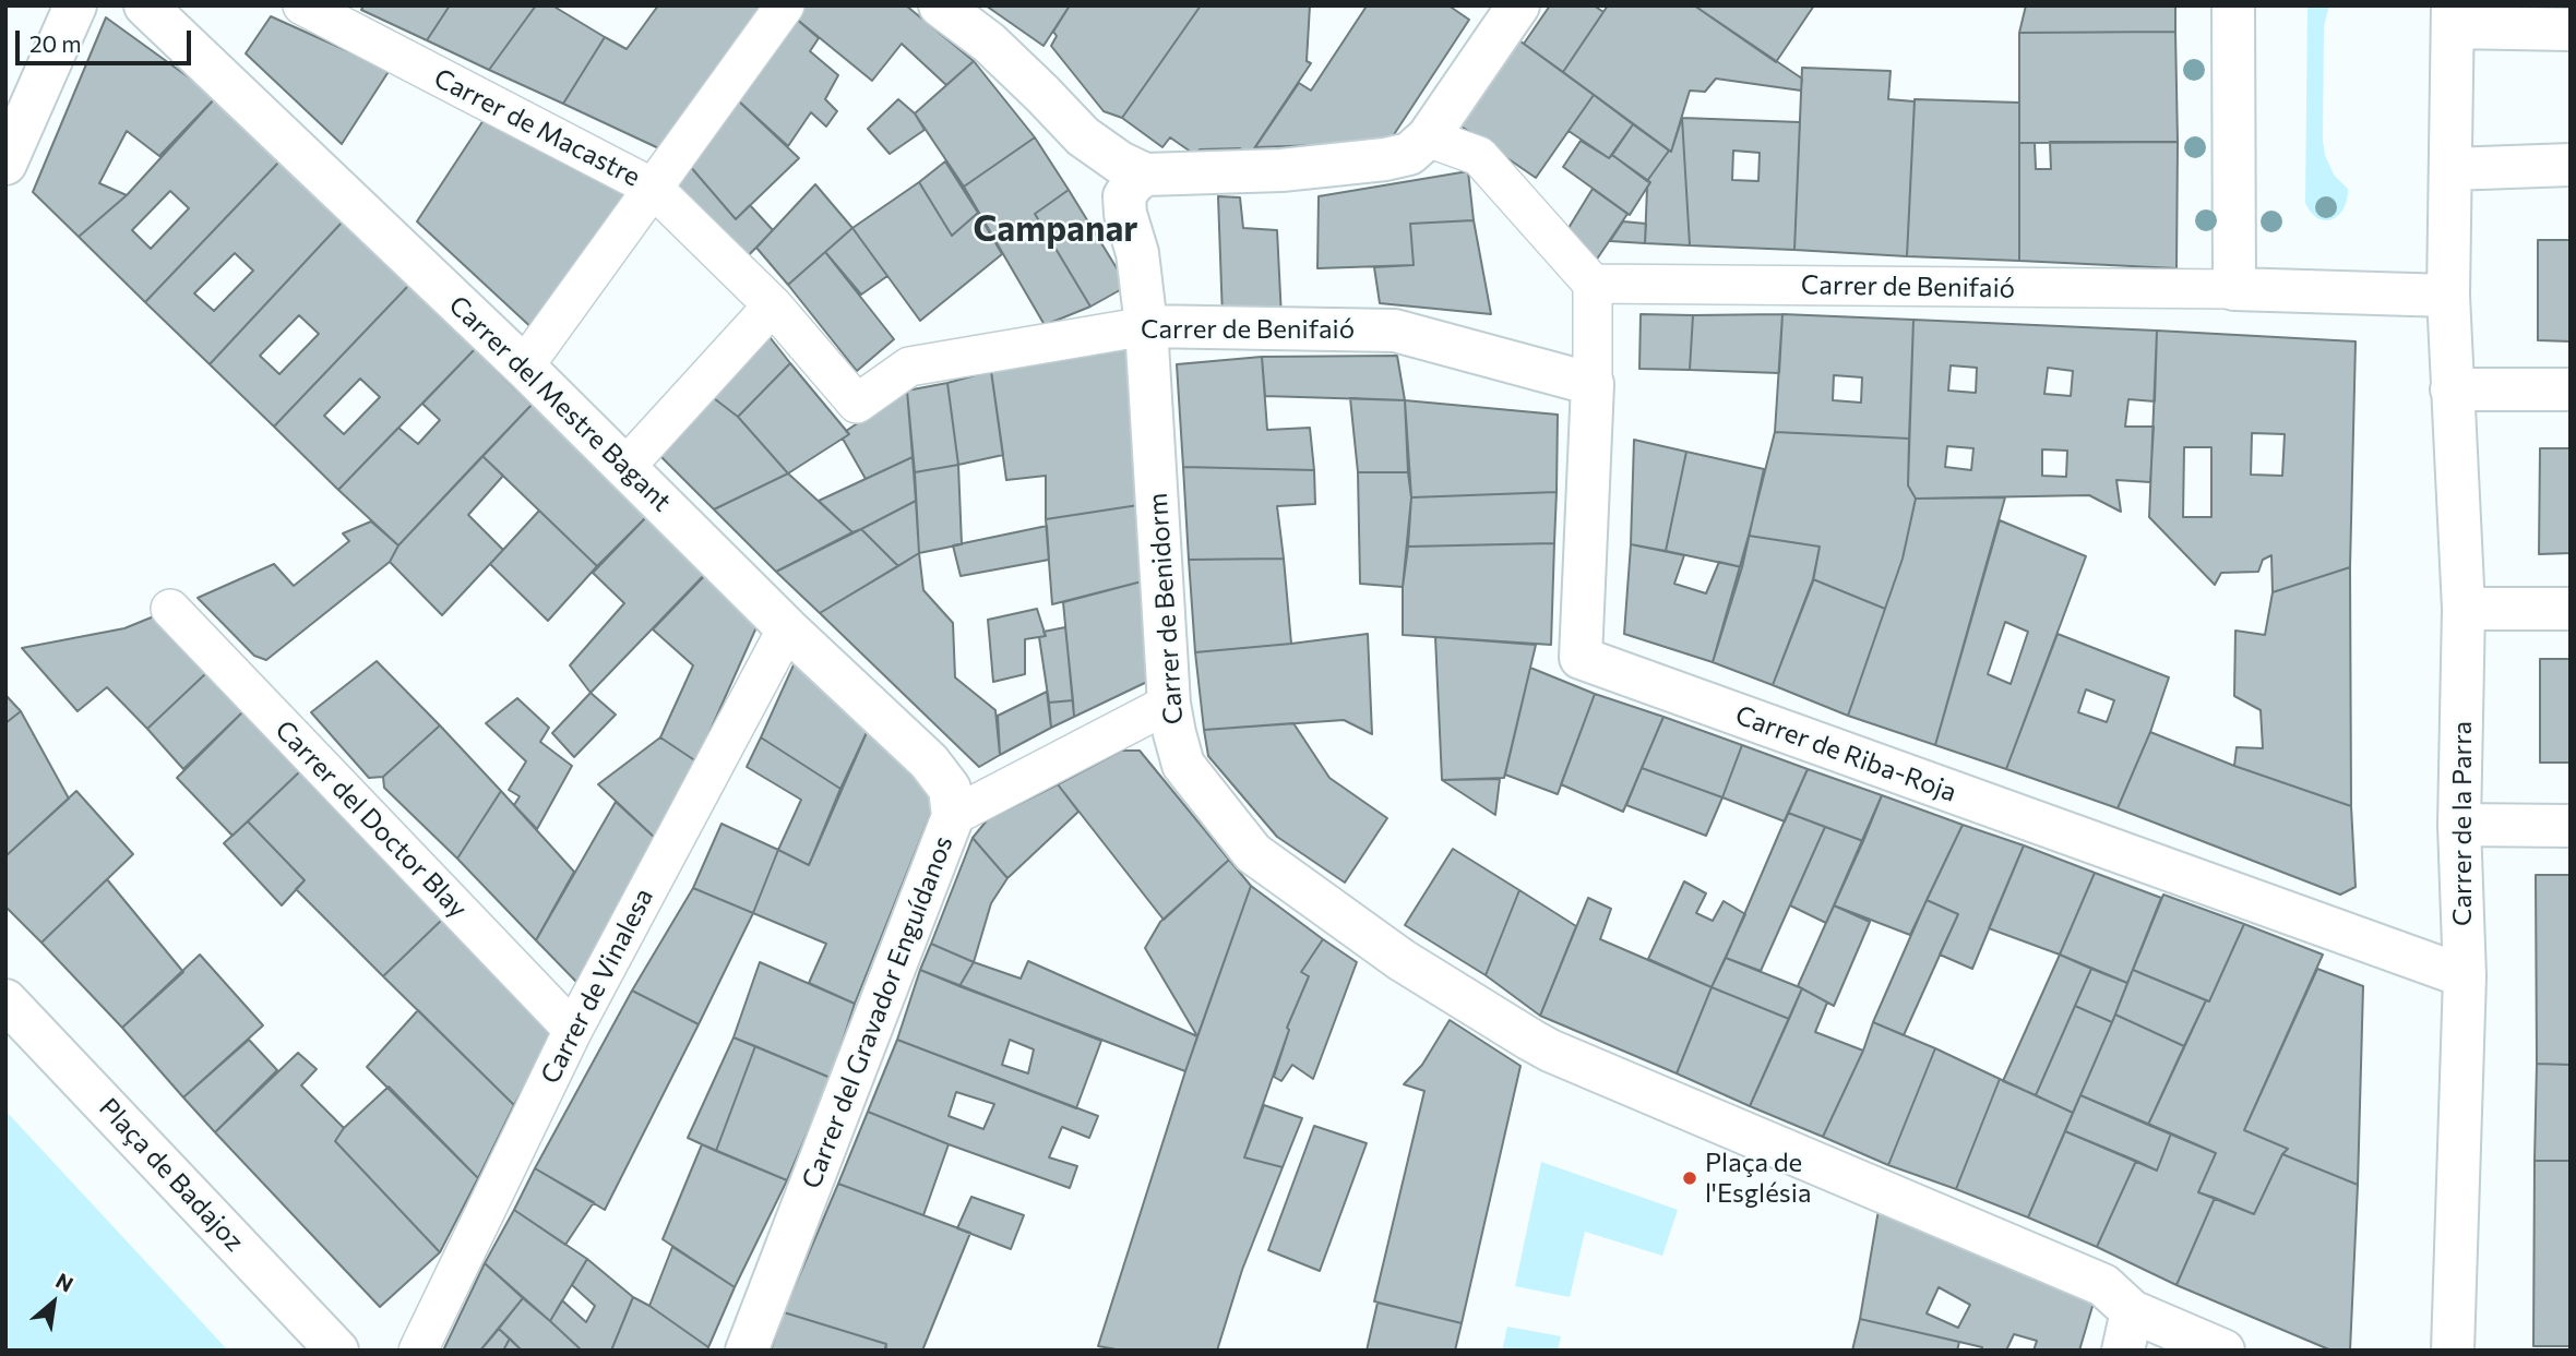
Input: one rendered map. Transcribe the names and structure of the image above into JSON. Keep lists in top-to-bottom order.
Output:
{
  "streets": {
    "street": [
      "Carrer de Macastre",
      "Carrer de Benifaió",
      "Carrer del Mestre Bagant",
      "Carrer de Benidorm",
      "Carrer de Riba-Roja",
      "Carrer del Doctor Blay",
      "Carrer de la Parra",
      "Carrer de Vinalesa",
      "Carrer del Gravador Enguídanos",
      "Plaça de Badajoz"
    ]
  },
  "crossings": [
    ["Carrer de Macastre", "Carrer de Benifaió"],
    ["Carrer de Benifaió", "Carrer de Benidorm"],
    ["Carrer de Benifaió", "Carrer de Riba-Roja"],
    ["Carrer de Benifaió", "Carrer de la Parra"],
    ["Carrer del Mestre Bagant", "Carrer de Vinalesa"],
    ["Carrer del Mestre Bagant", "Carrer del Gravador Enguídanos"],
    ["Carrer de Benidorm", "Carrer del Gravador Enguídanos"],
    ["Carrer de Riba-Roja", "Carrer de la Parra"],
    ["Carrer del Doctor Blay", "Carrer de Vinalesa"]
  ],
  "districts": ["Campanar"],
  "places": ["Plaça de l'Església"],
  "scale_bar": "20 m",
  "north": "top right"
}
